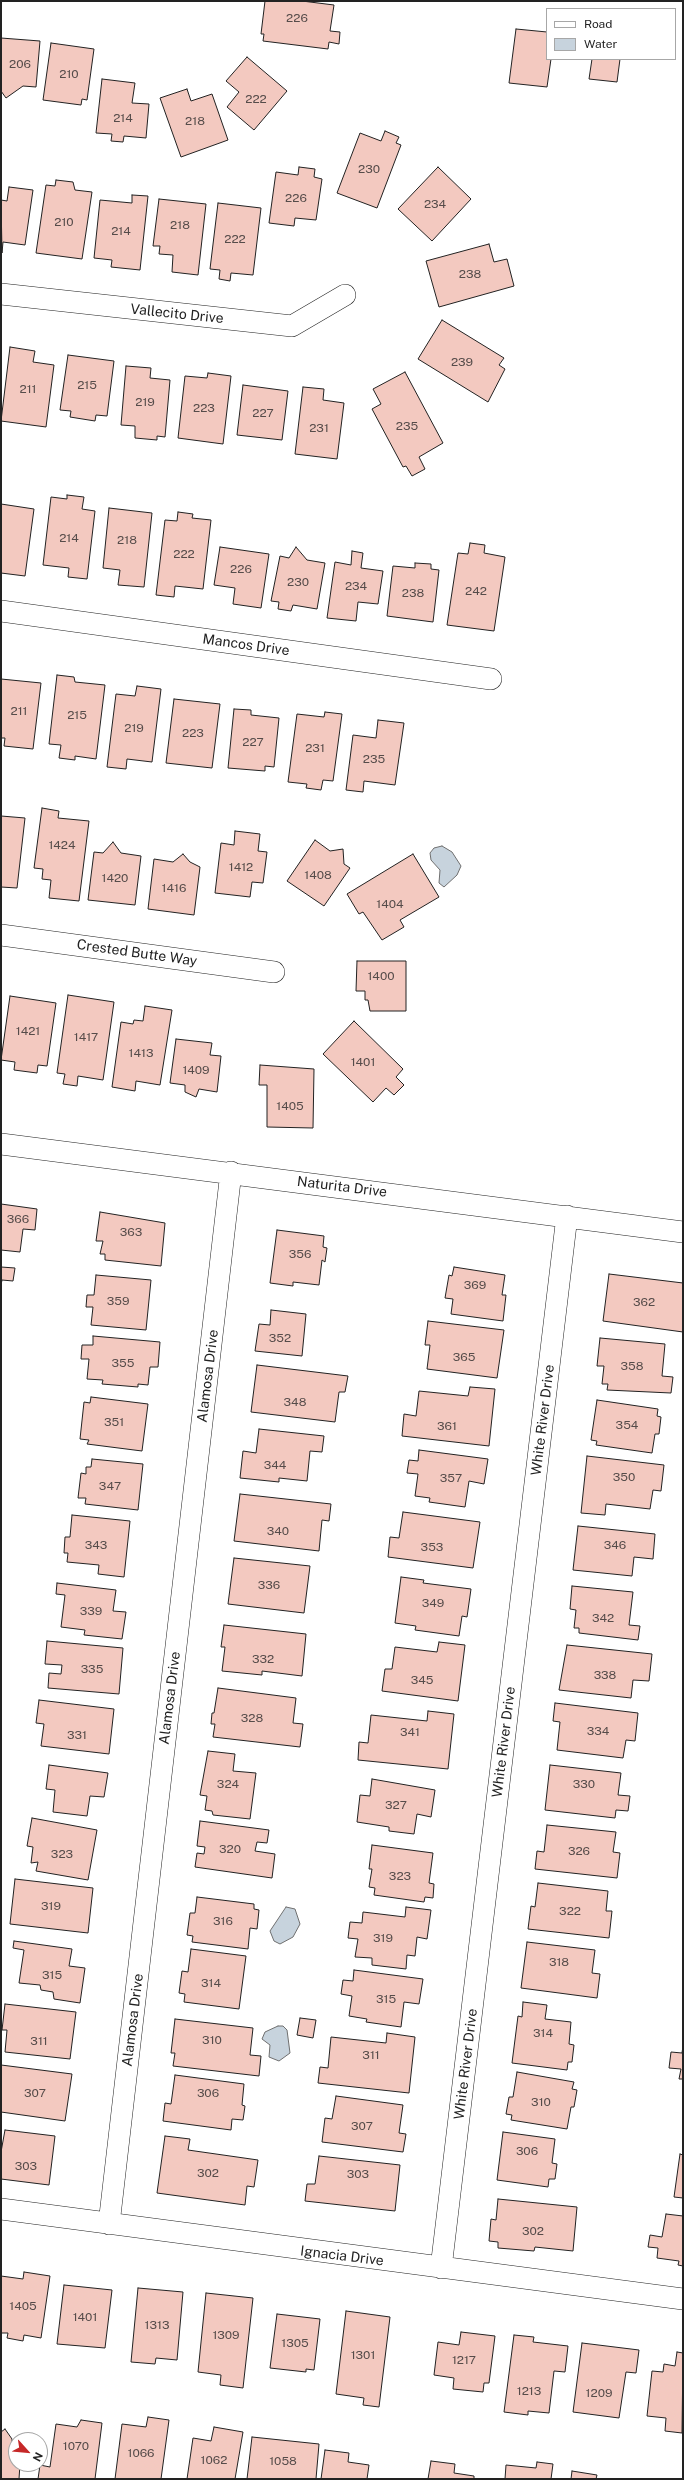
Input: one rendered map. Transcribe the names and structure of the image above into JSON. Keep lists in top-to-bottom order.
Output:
{
  "streets": {
    "street": [
      "Vallecito Drive",
      "Mancos Drive",
      "Crested Butte Way",
      "Naturita Drive",
      "Alamosa Drive",
      "White River Drive",
      "Ignacia Drive"
    ]
  },
  "crossings": [
    ["Naturita Drive", "Alamosa Drive"],
    ["Naturita Drive", "White River Drive"],
    ["Alamosa Drive", "Ignacia Drive"],
    ["White River Drive", "Ignacia Drive"]
  ],
  "house_numbers": [
    "226",
    "206",
    "210",
    "222",
    "214",
    "218",
    "230",
    "226",
    "234",
    "210",
    "218",
    "214",
    "222",
    "238",
    "239",
    "215",
    "211",
    "219",
    "223",
    "227",
    "235",
    "231",
    "214",
    "218",
    "222",
    "226",
    "230",
    "234",
    "242",
    "238",
    "211",
    "215",
    "219",
    "223",
    "227",
    "231",
    "235",
    "1424",
    "1412",
    "1408",
    "1420",
    "1416",
    "1404",
    "1400",
    "1421",
    "1417",
    "1413",
    "1401",
    "1409",
    "1405",
    "366",
    "363",
    "356",
    "369",
    "359",
    "362",
    "352",
    "365",
    "355",
    "358",
    "348",
    "351",
    "354",
    "361",
    "344",
    "350",
    "357",
    "347",
    "340",
    "343",
    "346",
    "353",
    "336",
    "349",
    "339",
    "342",
    "332",
    "335",
    "338",
    "345",
    "328",
    "334",
    "341",
    "331",
    "324",
    "330",
    "327",
    "320",
    "326",
    "323",
    "323",
    "319",
    "322",
    "316",
    "319",
    "318",
    "315",
    "314",
    "315",
    "314",
    "310",
    "311",
    "311",
    "307",
    "306",
    "310",
    "307",
    "306",
    "303",
    "302",
    "303",
    "302",
    "1405",
    "1401",
    "1313",
    "1309",
    "1305",
    "1301",
    "1217",
    "1213",
    "1209",
    "1070",
    "1066",
    "1062",
    "1058"
  ],
  "legend": ["Road", "Water"],
  "north": "bottom right"
}
